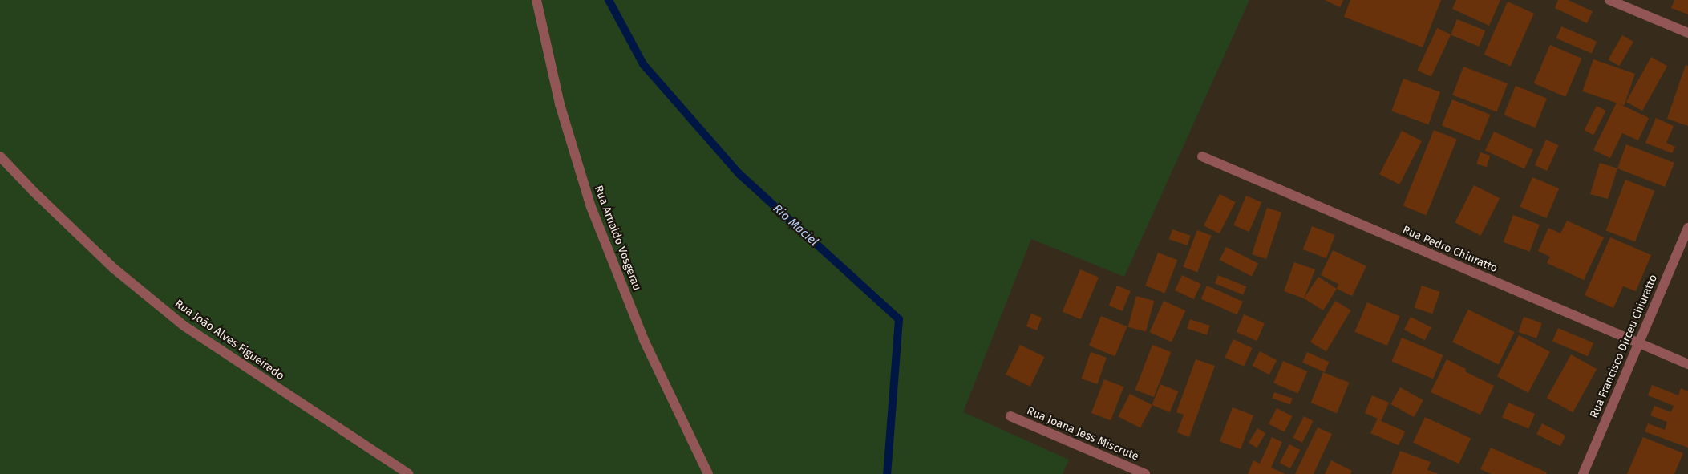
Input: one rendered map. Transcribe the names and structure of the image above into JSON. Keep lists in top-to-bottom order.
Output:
{
  "streets": {
    "street": [
      "Rua Arnaldo Vosgerau",
      "Rua Pedro Chiuratto",
      "Rua João Alves Figueiredo",
      "Rua Francisco Dirceu Chiuratto",
      "Rua Joana Jess Miscrute"
    ]
  },
  "crossings": [
    ["Rua Pedro Chiuratto", "Rua Francisco Dirceu Chiuratto"]
  ],
  "water": ["Rio Maciel"]
}
